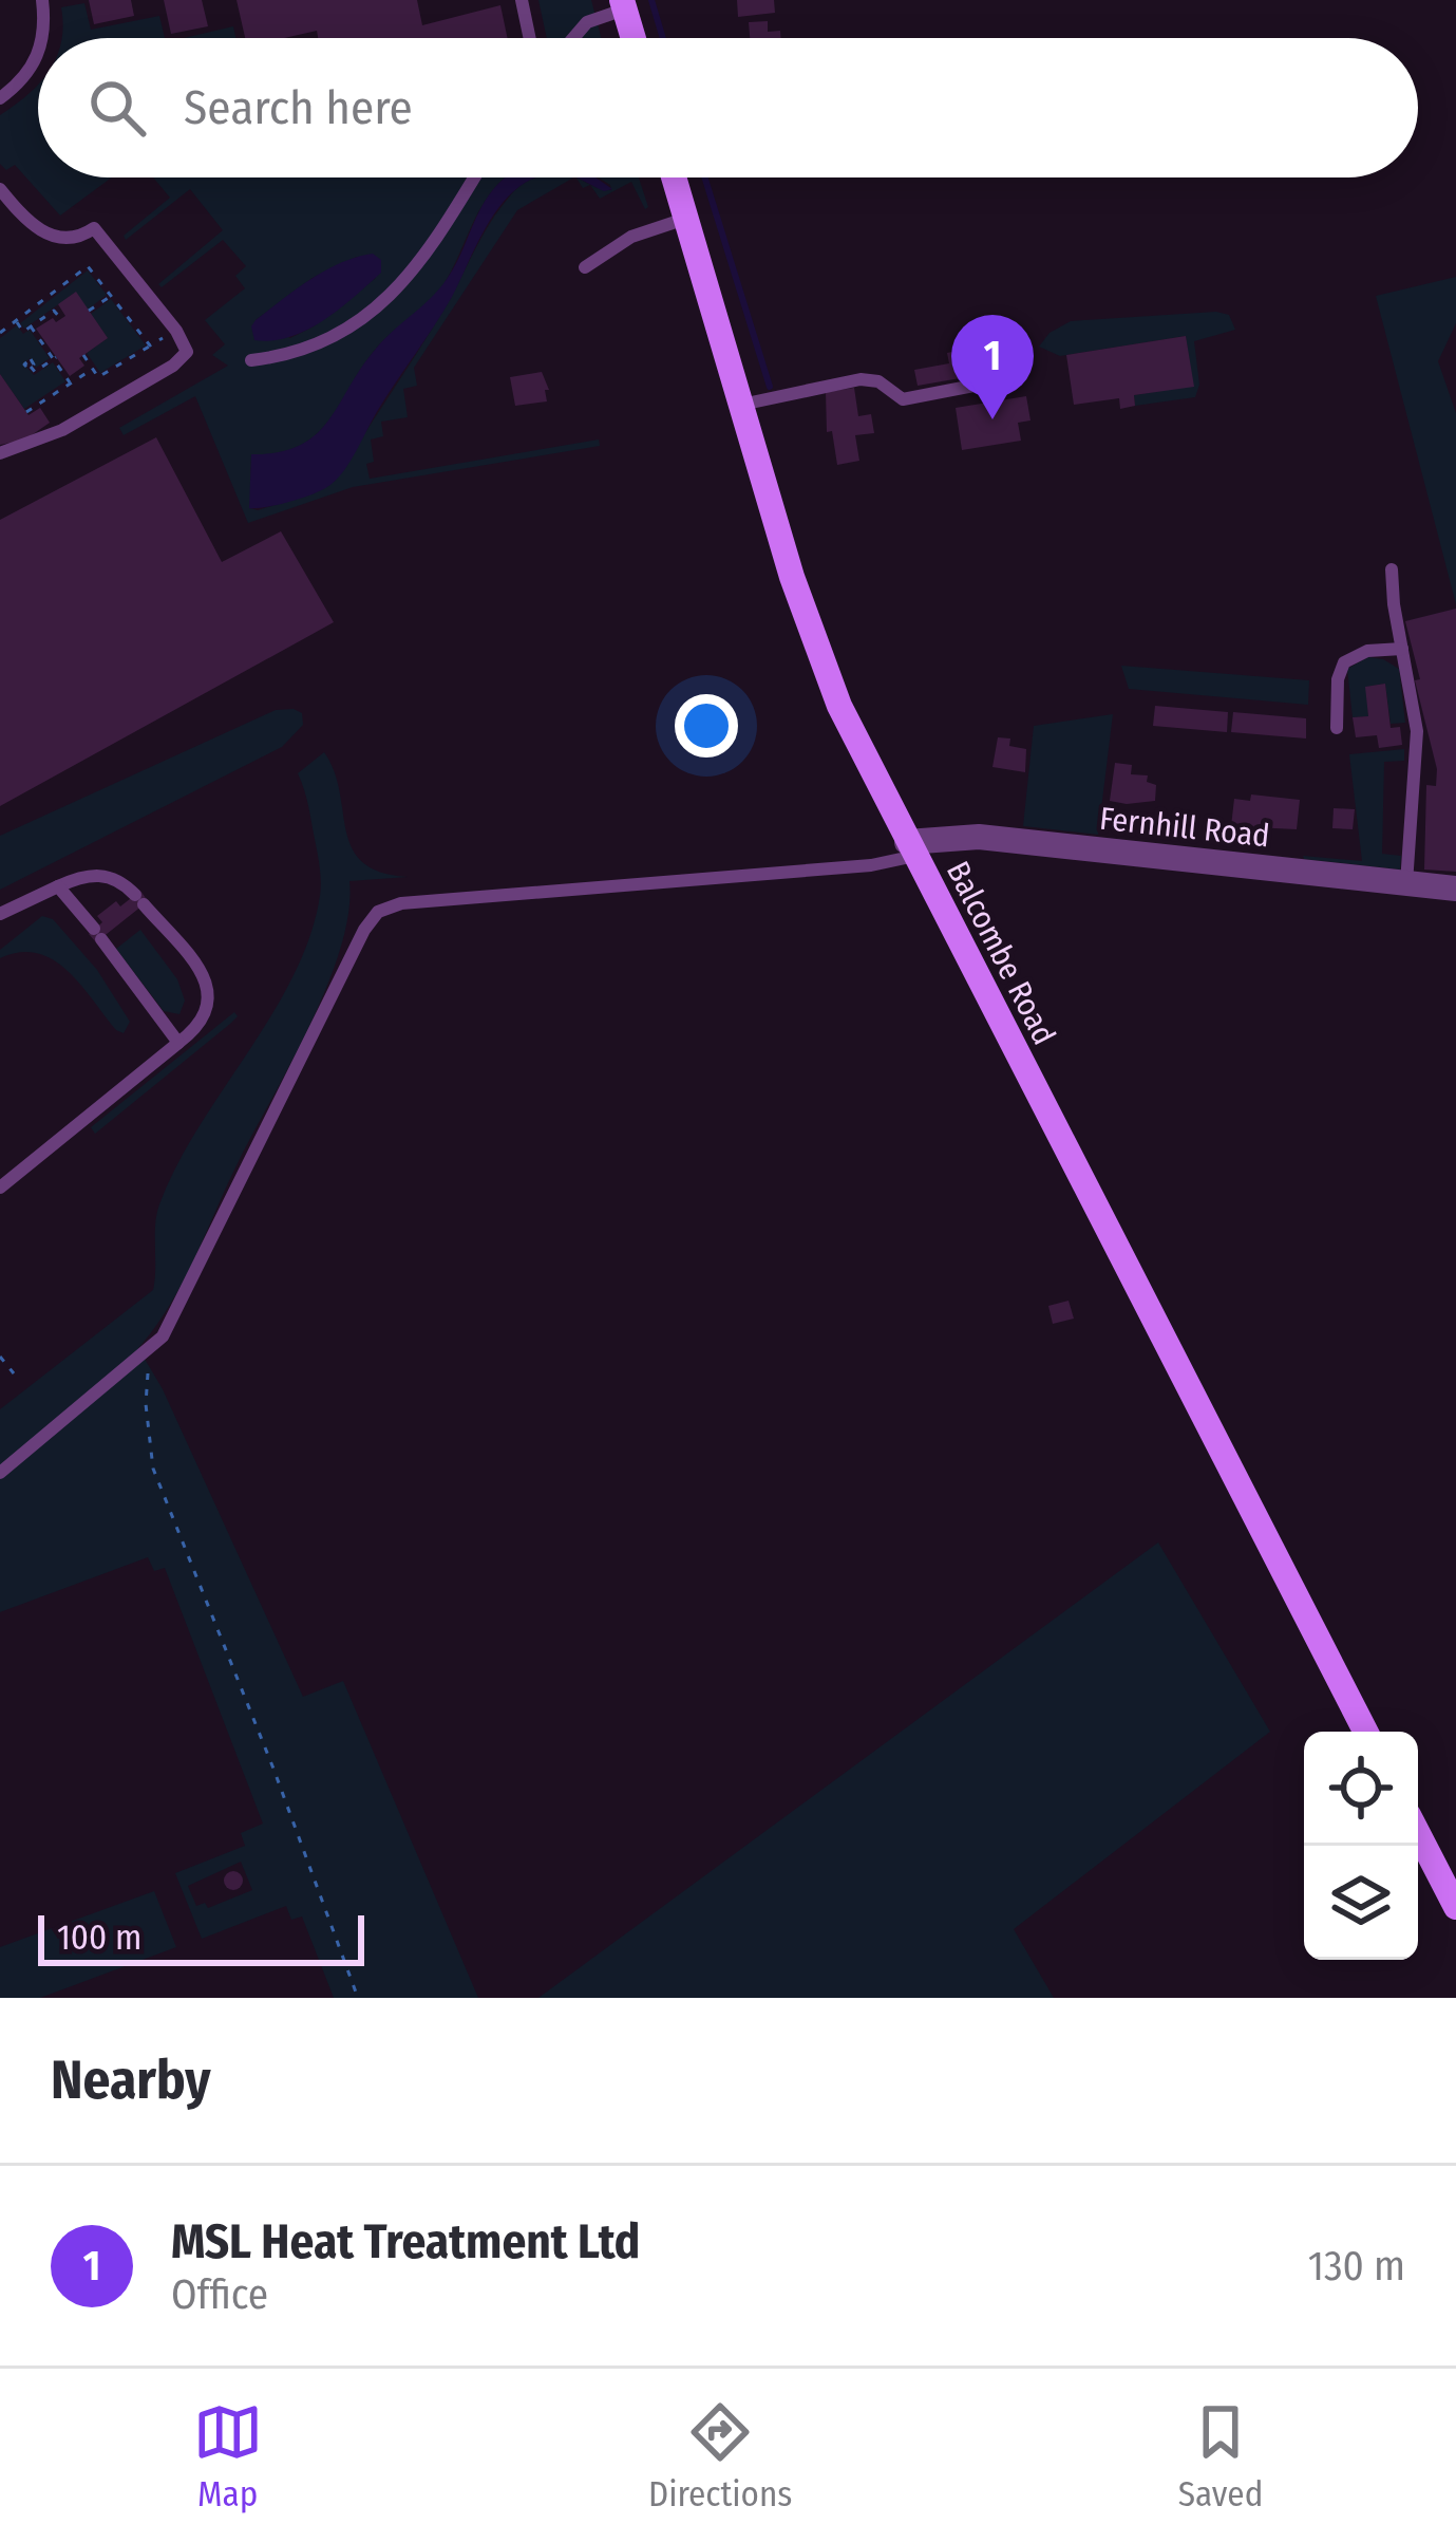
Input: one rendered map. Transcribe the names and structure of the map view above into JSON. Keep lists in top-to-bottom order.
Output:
{
  "streets": {
    "main road": ["Balcombe Road"],
    "street": ["Fernhill Road"]
  },
  "crossings": [
    ["Fernhill Road", "Balcombe Road"]
  ],
  "scale_bar": "100 m",
  "page": {
    "search": "Search here",
    "pins": "1",
    "scale": "100 m",
    "heading": "Nearby",
    "list": [
      {
        "mark": "1",
        "name": "MSL Heat Treatment Ltd",
        "note": "Office",
        "value": "130 m"
      }
    ],
    "nav": ["Map", "Directions", "Saved"]
  }
}
